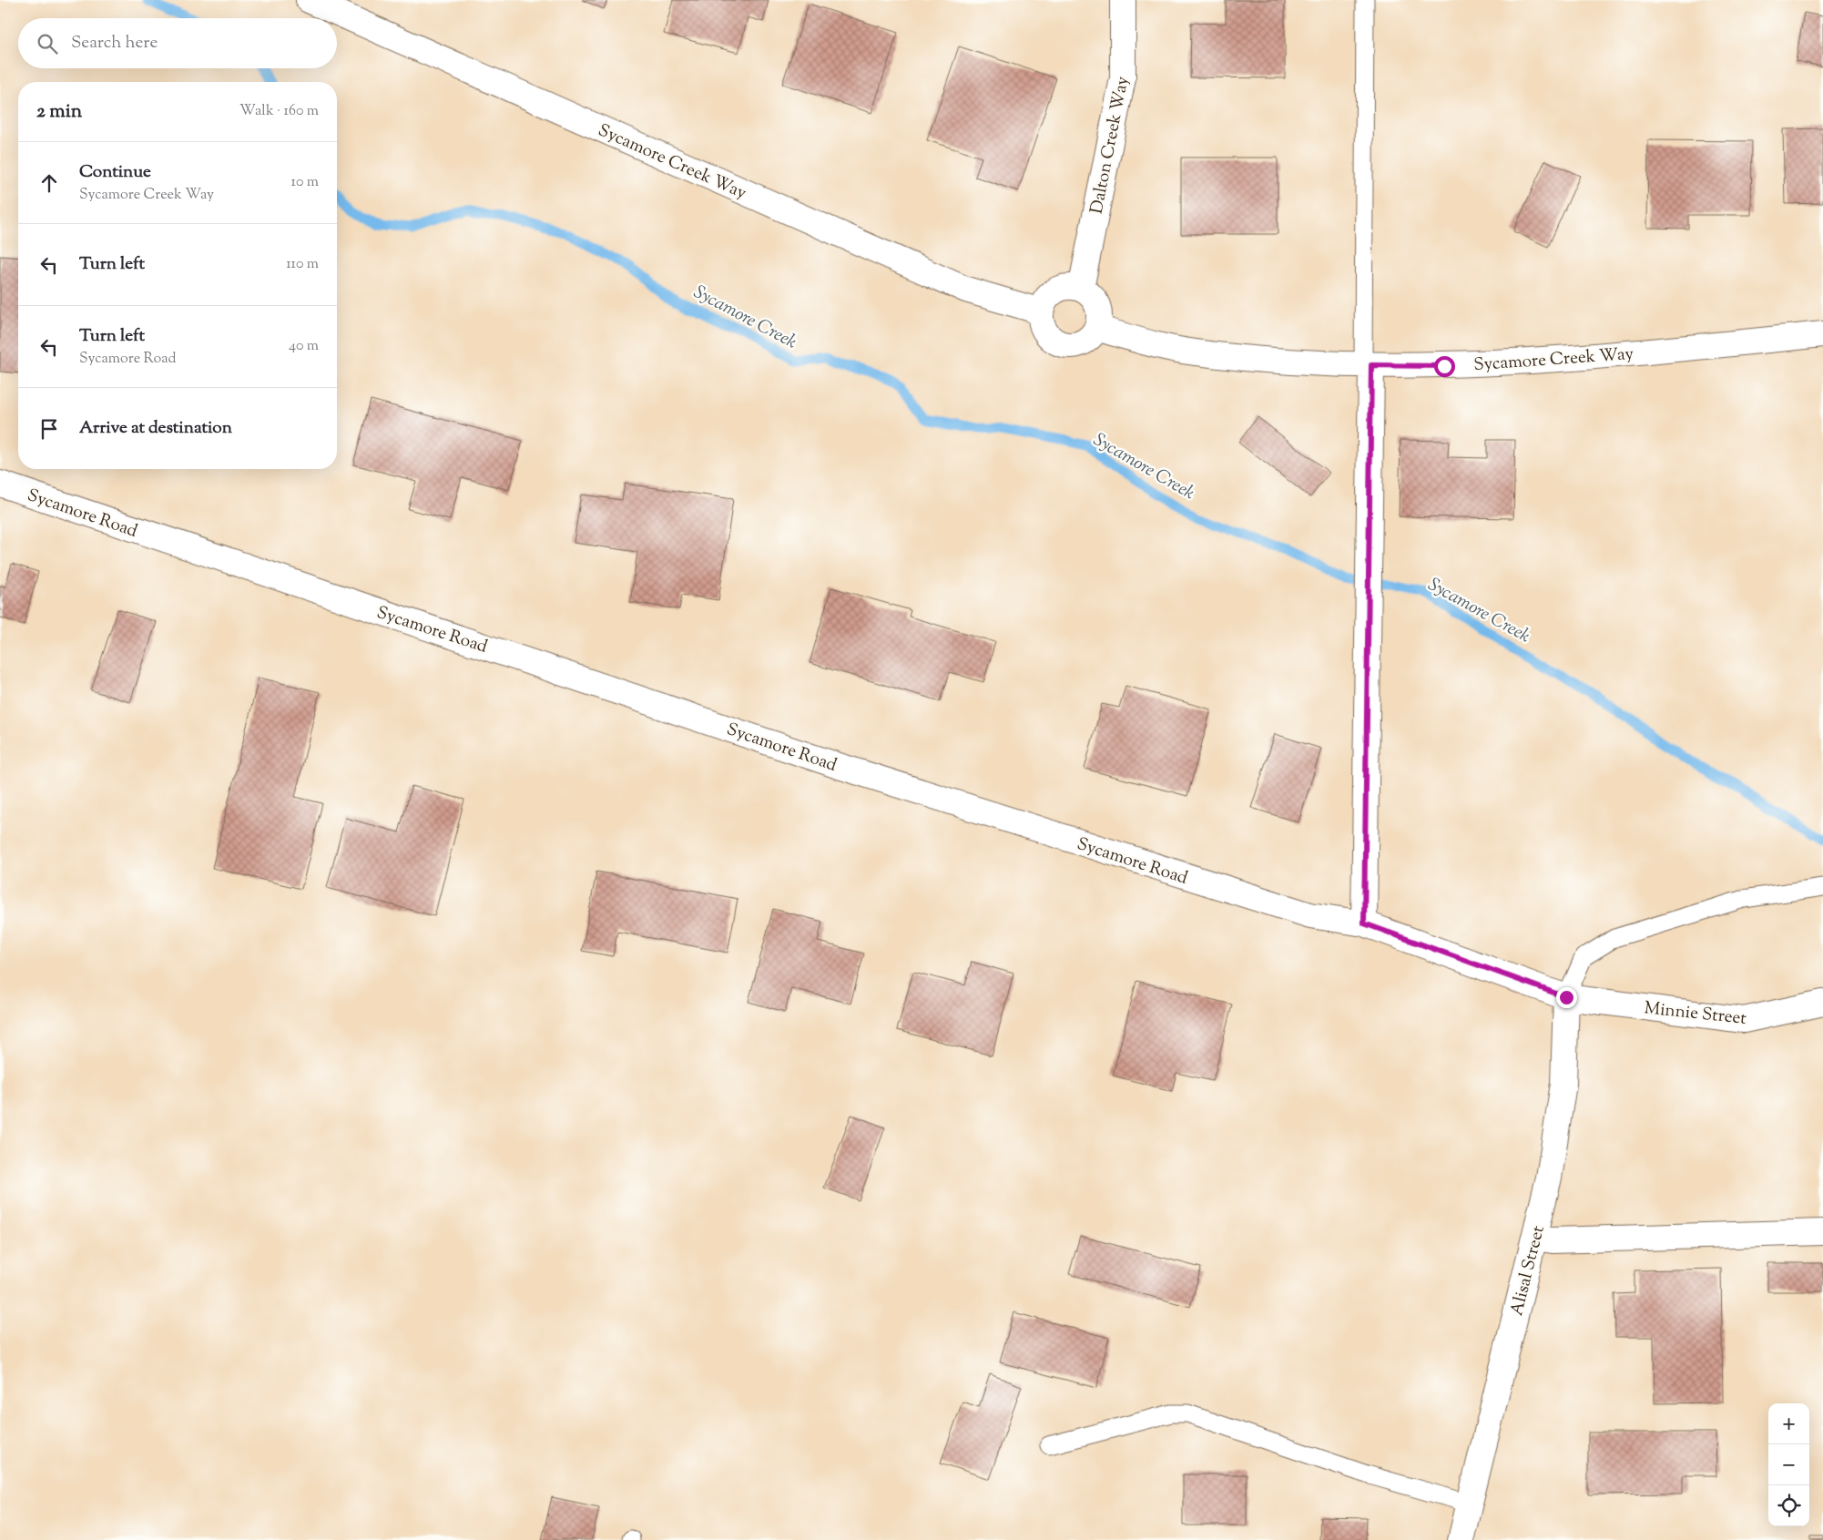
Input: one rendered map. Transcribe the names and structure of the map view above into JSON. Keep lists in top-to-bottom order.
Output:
{
  "streets": {
    "street": [
      "Dalton Creek Way",
      "Sycamore Creek Way",
      "Sycamore Road",
      "Minnie Street",
      "Alisal Street"
    ]
  },
  "crossings": [
    ["Dalton Creek Way", "Sycamore Creek Way"],
    ["Sycamore Road", "Minnie Street"],
    ["Sycamore Road", "Alisal Street"],
    ["Minnie Street", "Alisal Street"]
  ],
  "water": ["Sycamore Creek"],
  "page": {
    "search": "Search here",
    "heading": ["2 min", "Walk · 160 m"],
    "list": [
      ["Continue", "Sycamore Creek Way", "10 m"],
      ["Turn left", "110 m"],
      ["Turn left", "Sycamore Road", "40 m"],
      "Arrive at destination"
    ],
    "map_buttons": ["+", "−"]
  }
}
